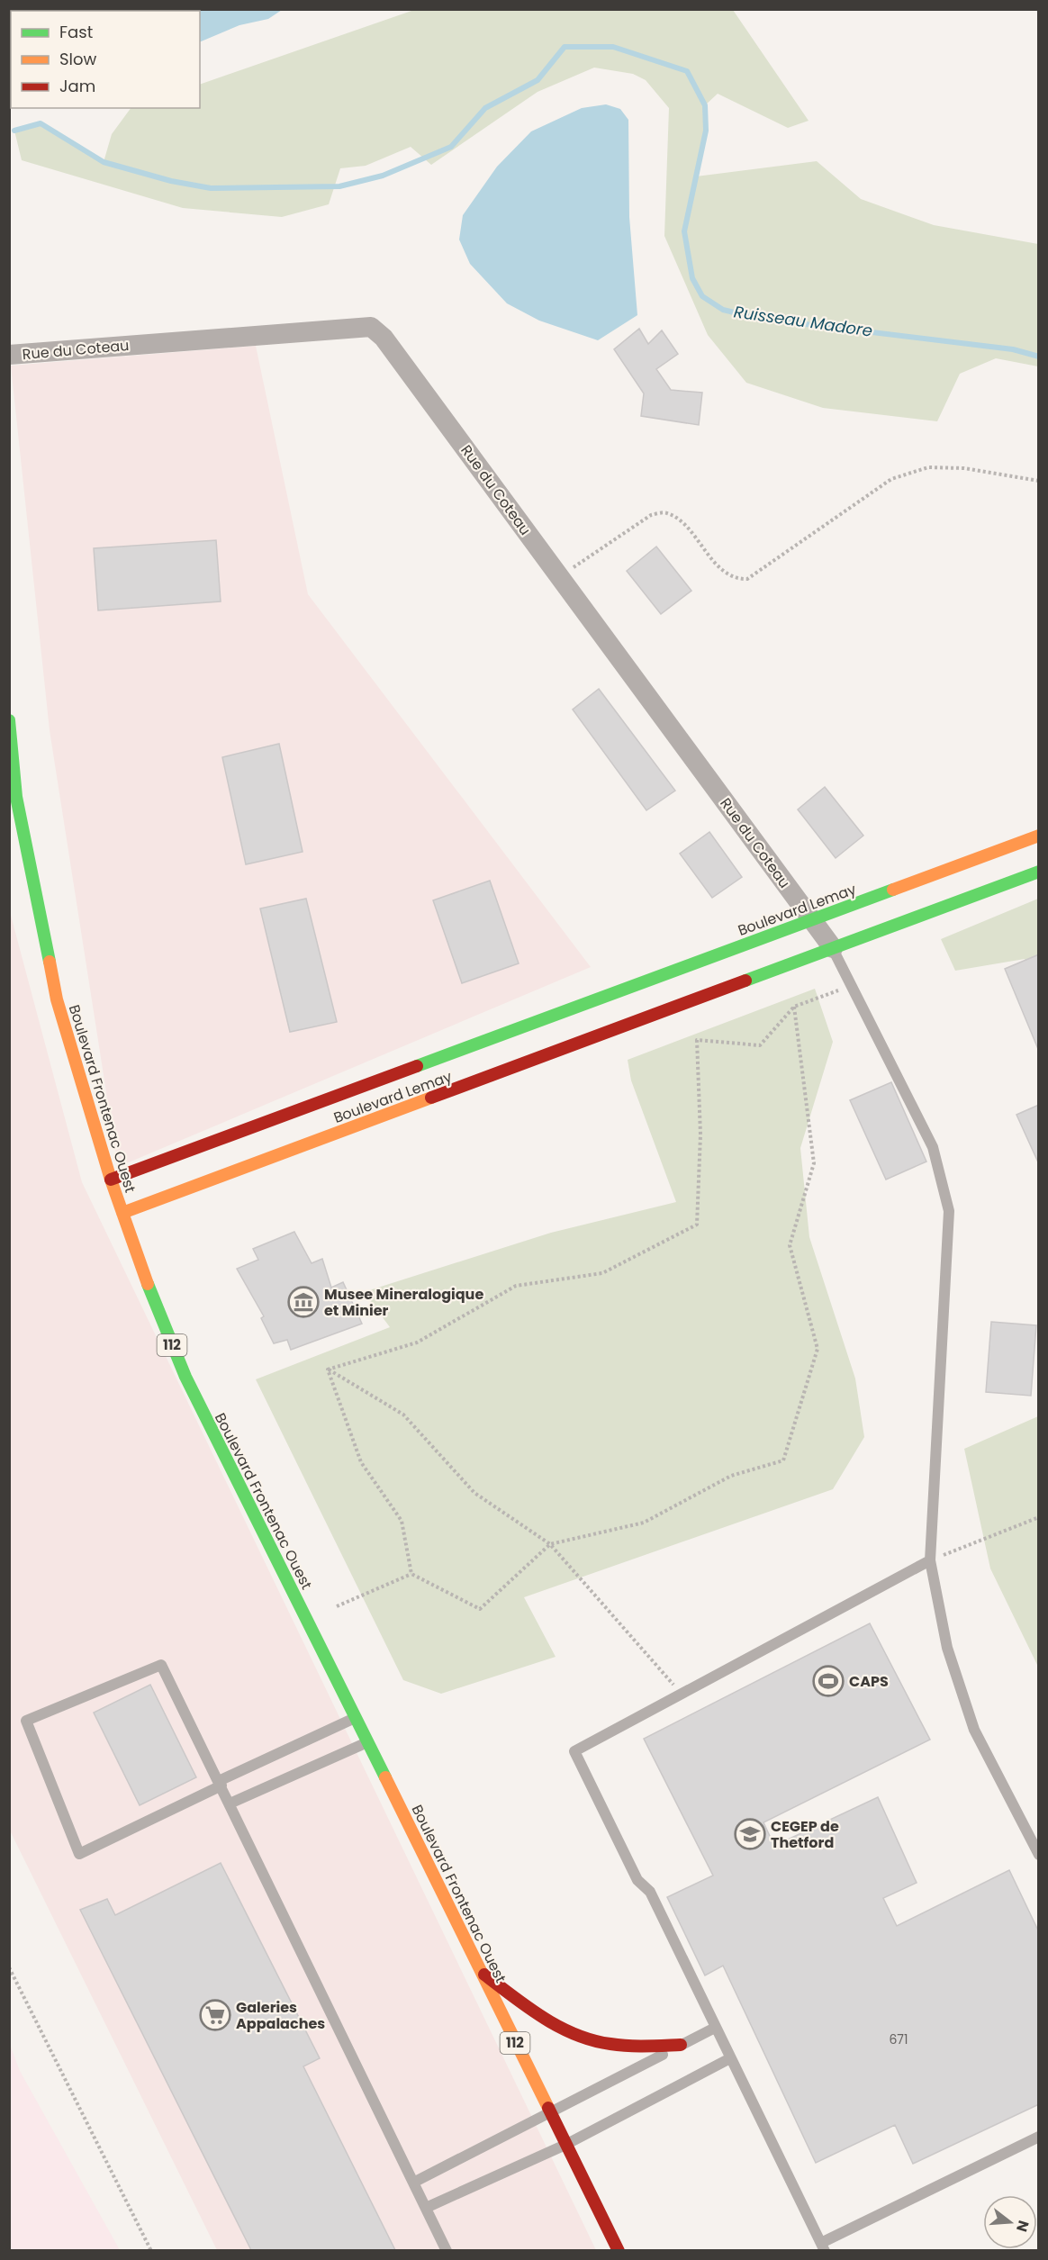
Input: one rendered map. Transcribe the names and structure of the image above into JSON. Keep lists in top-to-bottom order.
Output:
{
  "streets": {
    "street": [
      "Rue du Coteau",
      "Boulevard Lemay",
      "Boulevard Frontenac Ouest",
      "112"
    ]
  },
  "crossings": [
    ["Rue du Coteau", "Boulevard Lemay"],
    ["Boulevard Lemay", "Boulevard Frontenac Ouest"]
  ],
  "water": ["Ruisseau Madore"],
  "places": {
    "museum": ["Musee Mineralogique et Minier"],
    "sports": ["CAPS"],
    "school or university": ["CEGEP de Thetford"],
    "supermarket": ["Galeries Appalaches"]
  },
  "house_numbers": ["671"],
  "legend": ["Fast", "Slow", "Jam"],
  "north": "right"
}
